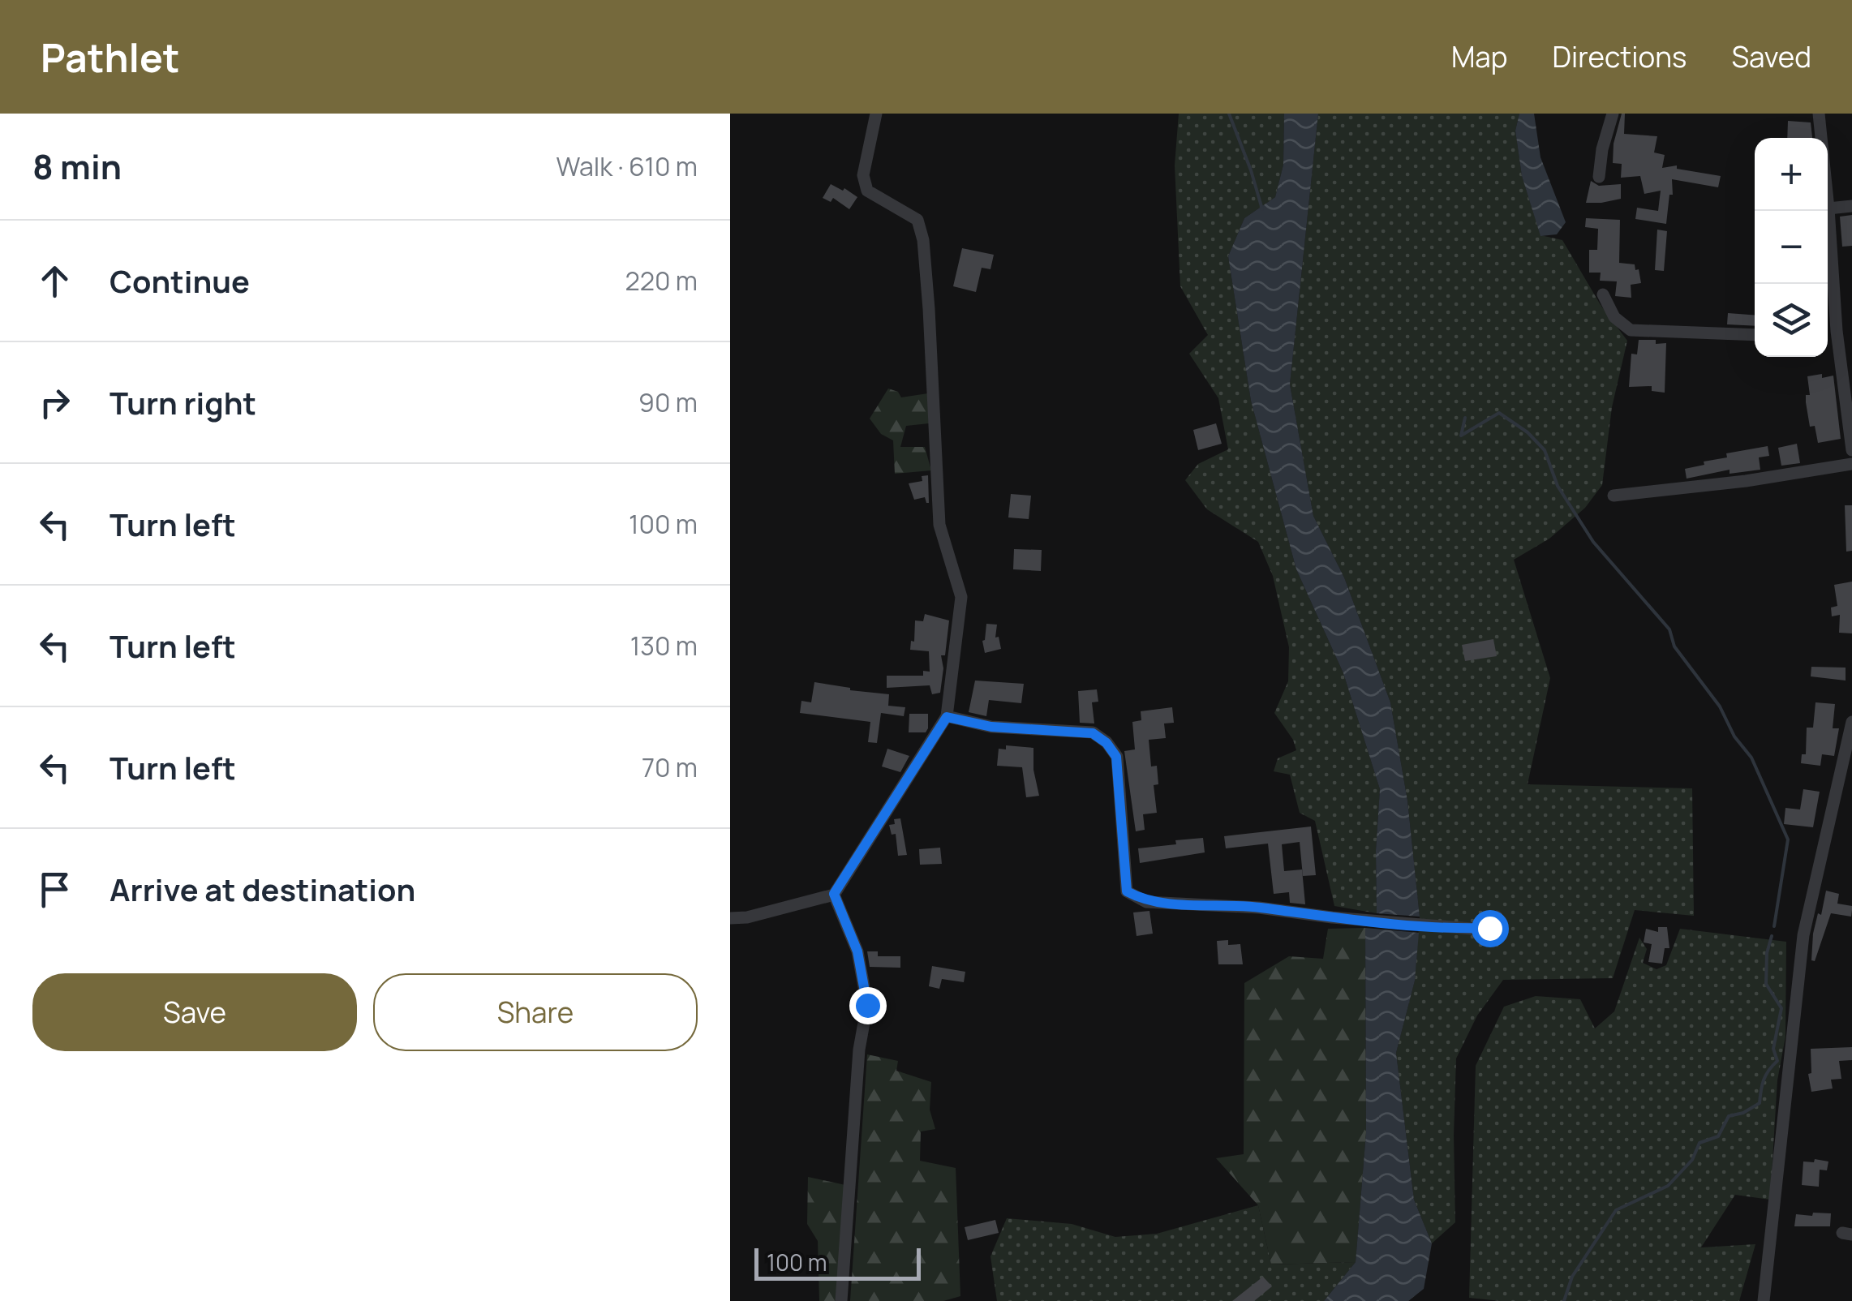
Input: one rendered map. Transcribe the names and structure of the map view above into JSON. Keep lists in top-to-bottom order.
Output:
{
  "scale_bar": "100 m",
  "page": {
    "header": "Pathlet",
    "nav": ["Map", "Directions", "Saved"],
    "heading": ["8 min", "Walk · 610 m"],
    "map_buttons": ["+", "−"],
    "list": [
      ["Continue", "220 m"],
      ["Turn right", "90 m"],
      ["Turn left", "100 m"],
      ["Turn left", "130 m"],
      ["Turn left", "70 m"],
      "Arrive at destination"
    ],
    "buttons": ["Save", "Share"],
    "scale": "100 m"
  }
}
